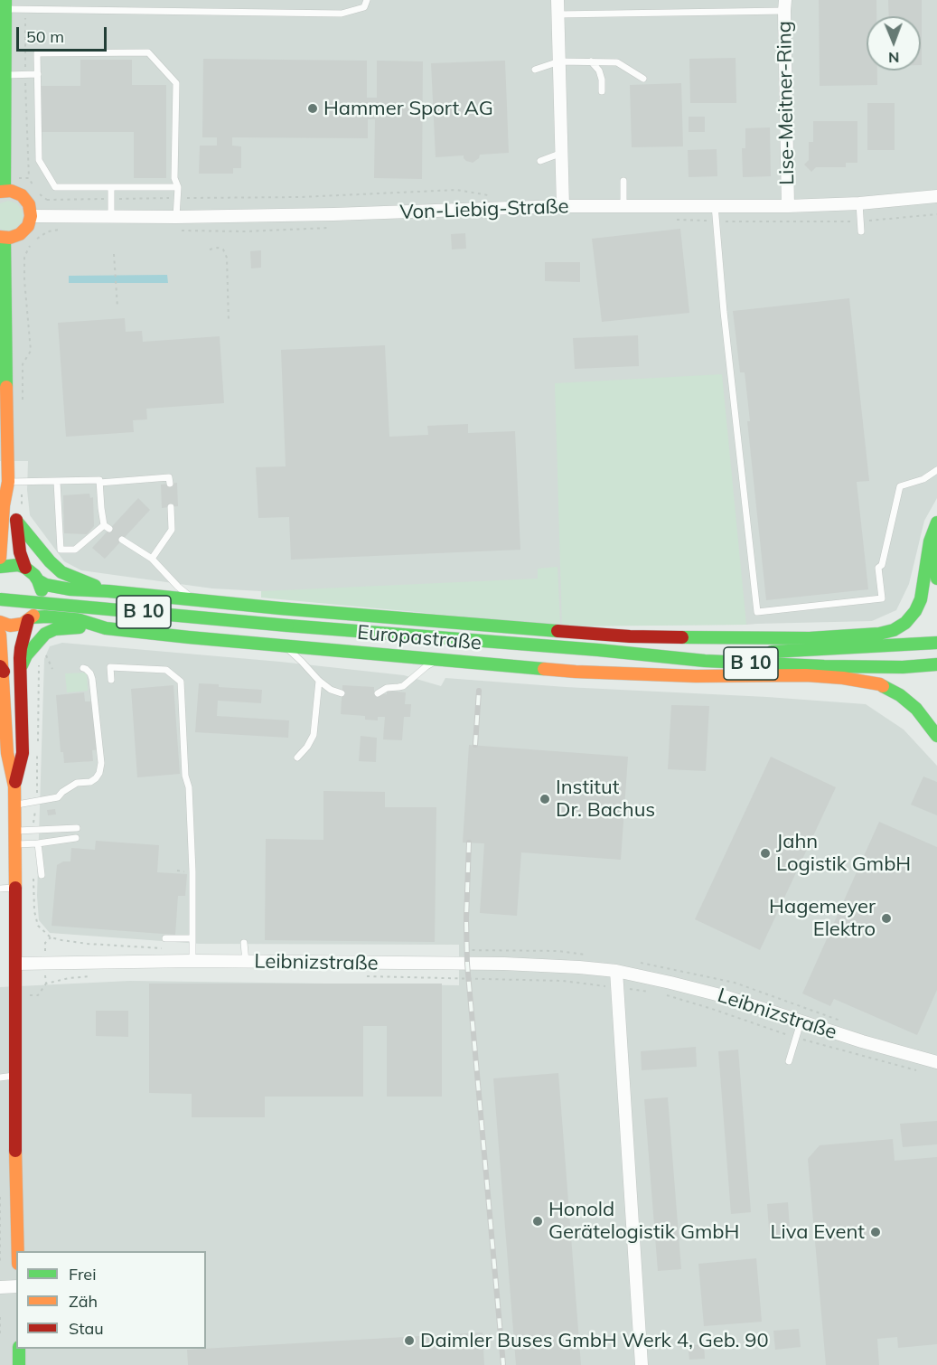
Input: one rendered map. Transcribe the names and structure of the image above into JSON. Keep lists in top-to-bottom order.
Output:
{
  "streets": {
    "main road": ["B 10", "Europastraße"],
    "street": ["Lise-Meitner-Ring", "Von-Liebig-Straße", "Leibnizstraße"]
  },
  "crossings": [
    ["Lise-Meitner-Ring", "Von-Liebig-Straße"],
    ["B 10", "Europastraße"]
  ],
  "places": [
    "Hammer Sport AG",
    "Institut Dr. Bachus",
    "Jahn Logistik GmbH",
    "Hagemeyer Elektro",
    "Honold Gerätelogistik GmbH",
    "Liva Event",
    "Daimler Buses GmbH Werk 4, Geb. 90"
  ],
  "legend": ["Frei", "Zäh", "Stau"],
  "scale_bar": "50 m",
  "north": "bottom"
}
